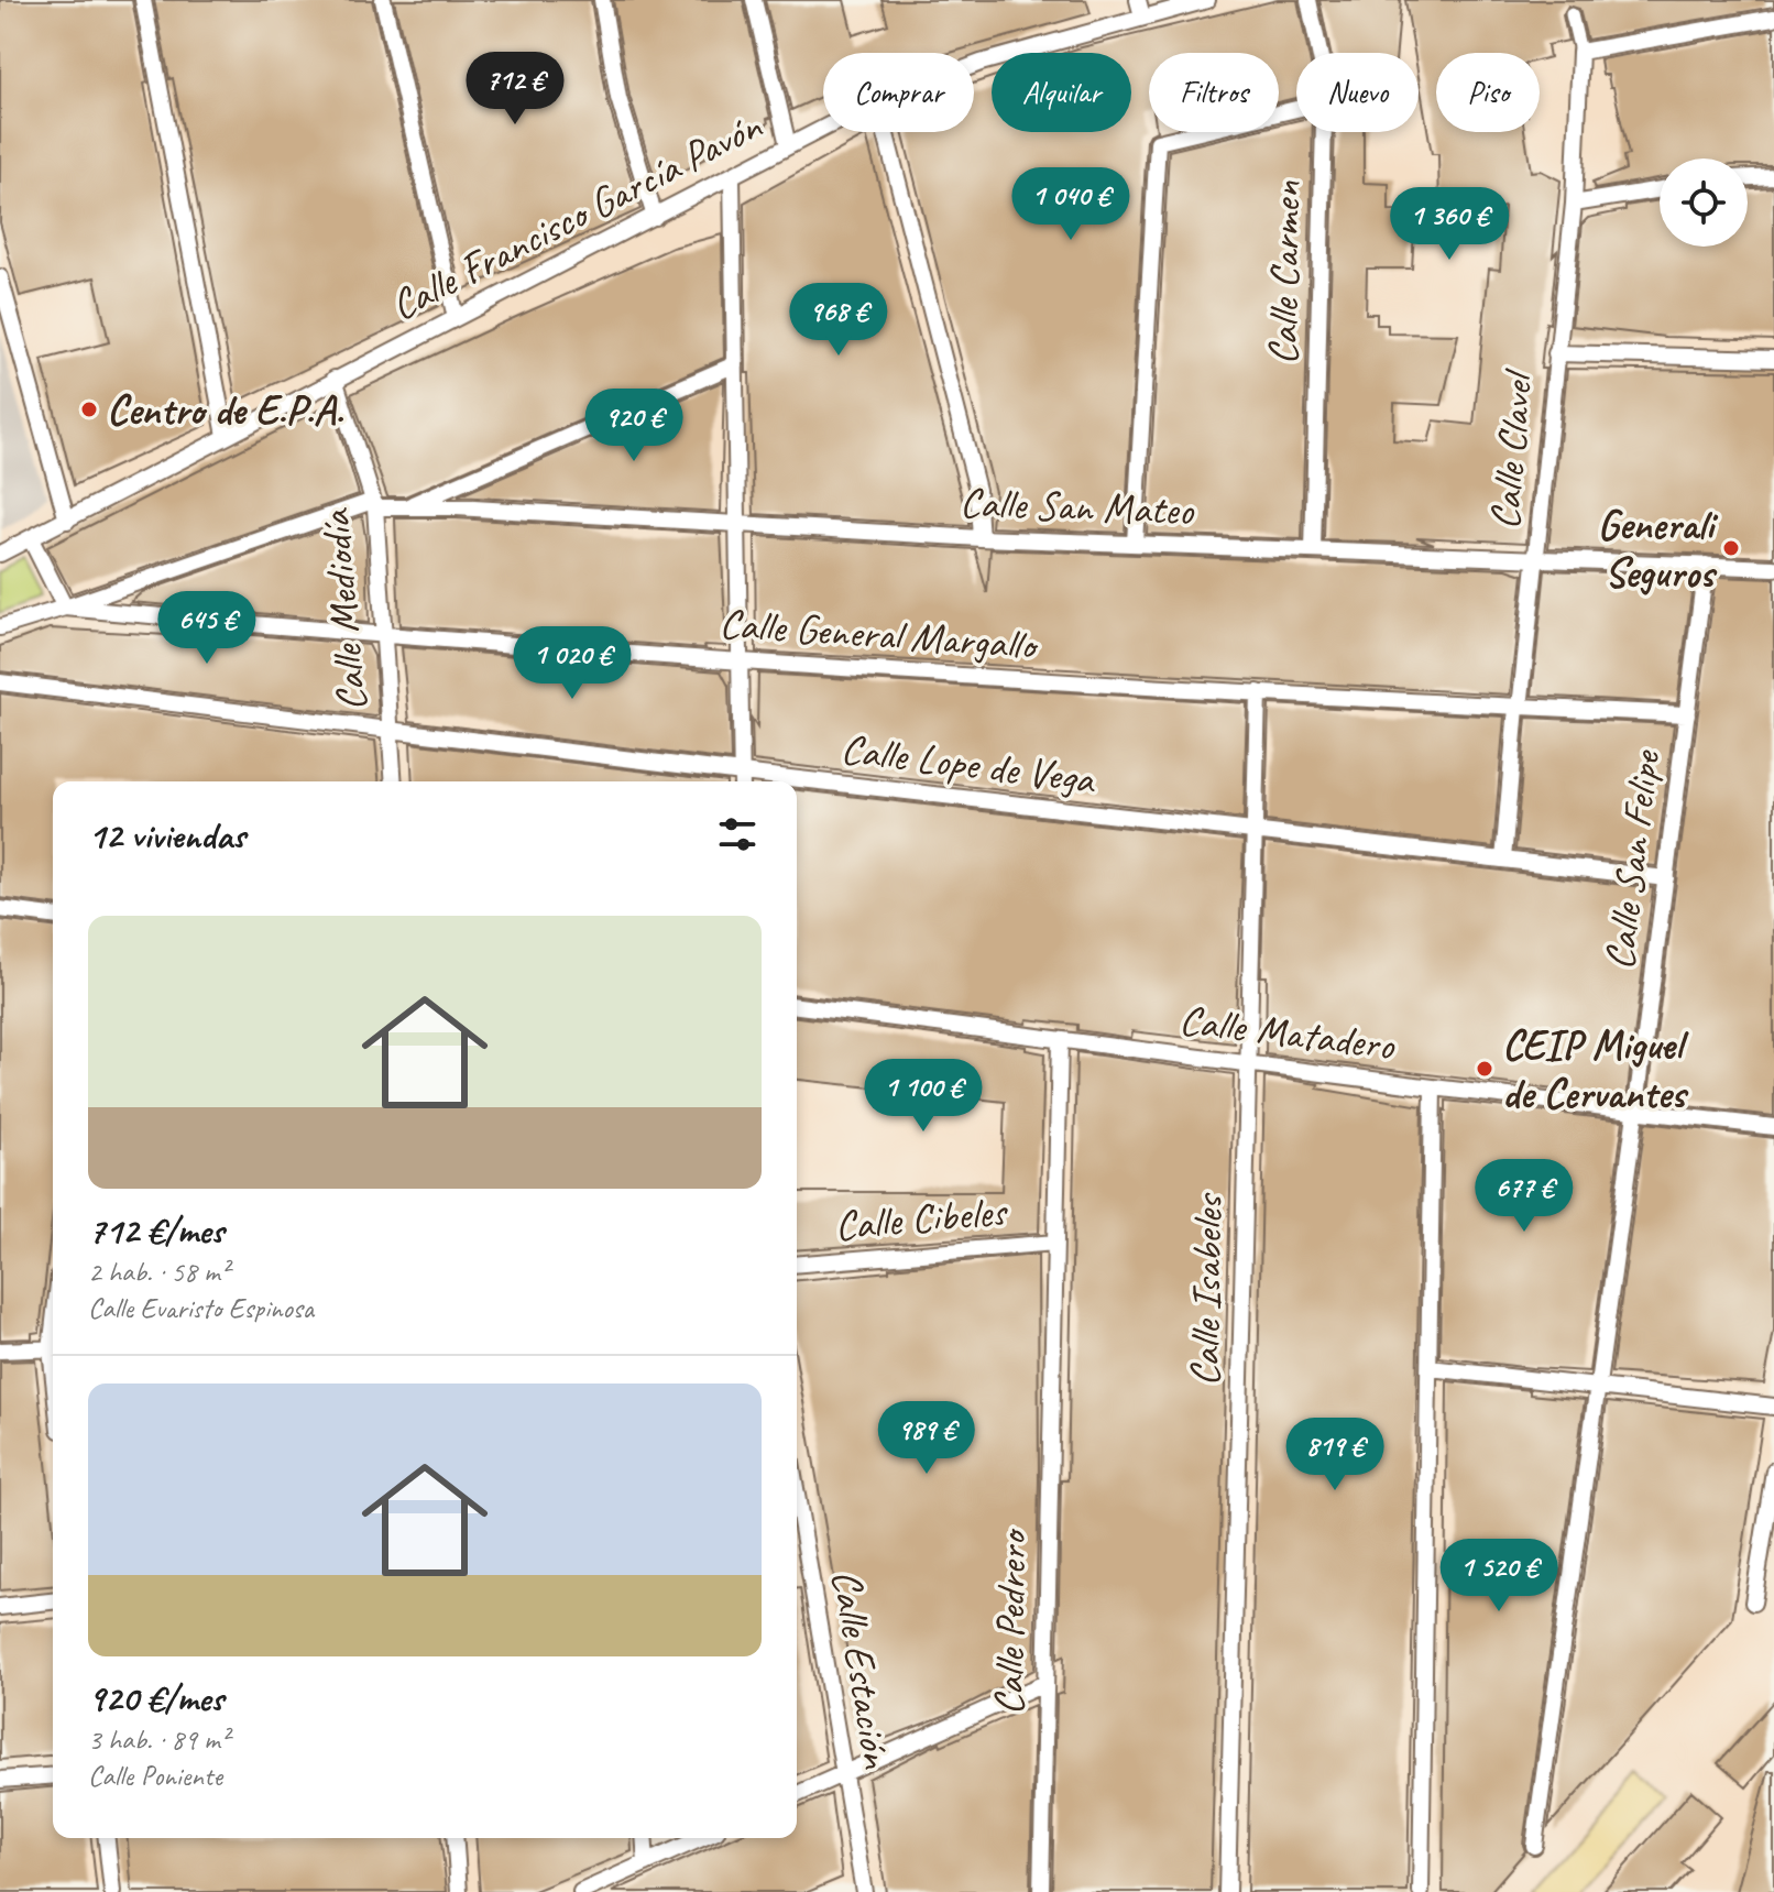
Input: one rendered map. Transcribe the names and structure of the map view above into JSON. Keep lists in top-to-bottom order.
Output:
{
  "streets": {
    "street": [
      "Calle Francisco García Pavón",
      "Calle Carmen",
      "Calle Clavel",
      "Calle San Mateo",
      "Calle Mediodía",
      "Calle General Margallo",
      "Calle Lope de Vega",
      "Calle San Felipe",
      "Calle Matadero",
      "Calle Cibeles",
      "Calle Isabeles",
      "Calle Pedrero",
      "Calle Estación"
    ]
  },
  "crossings": [
    ["Calle Francisco García Pavón", "Calle Mediodía"],
    ["Calle Carmen", "Calle San Mateo"],
    ["Calle Clavel", "Calle San Mateo"],
    ["Calle Clavel", "Calle General Margallo"],
    ["Calle Clavel", "Calle Lope de Vega"],
    ["Calle San Mateo", "Calle Mediodía"],
    ["Calle San Mateo", "Calle General Margallo"],
    ["Calle San Mateo", "Calle San Felipe"],
    ["Calle Mediodía", "Calle General Margallo"],
    ["Calle Mediodía", "Calle Lope de Vega"],
    ["Calle General Margallo", "Calle San Felipe"],
    ["Calle General Margallo", "Calle Isabeles"],
    ["Calle Lope de Vega", "Calle San Felipe"],
    ["Calle Lope de Vega", "Calle Isabeles"],
    ["Calle San Felipe", "Calle Matadero"],
    ["Calle Matadero", "Calle Isabeles"],
    ["Calle Matadero", "Calle Pedrero"],
    ["Calle Cibeles", "Calle Pedrero"]
  ],
  "places": ["Centro de E.P.A.", "Generali Seguros", "CEIP Miguel de Cervantes"],
  "page": {
    "price": [
      "712 €",
      "1 040 €",
      "1 360 €",
      "968 €",
      "920 €",
      "645 €",
      "1 020 €",
      "1 100 €",
      "677 €",
      "989 €",
      "819 €",
      "1 520 €"
    ],
    "chip": [
      "Comprar",
      "Alquilar",
      "Filtros",
      "Nuevo",
      "Piso"
    ],
    "heading": "12 viviendas",
    "list": [
      {
        "name": "712 €/mes",
        "note": "2 hab. · 58 m² · Calle Evaristo Espinosa"
      },
      {
        "name": "920 €/mes",
        "note": "3 hab. · 89 m² · Calle Poniente"
      }
    ]
  }
}
